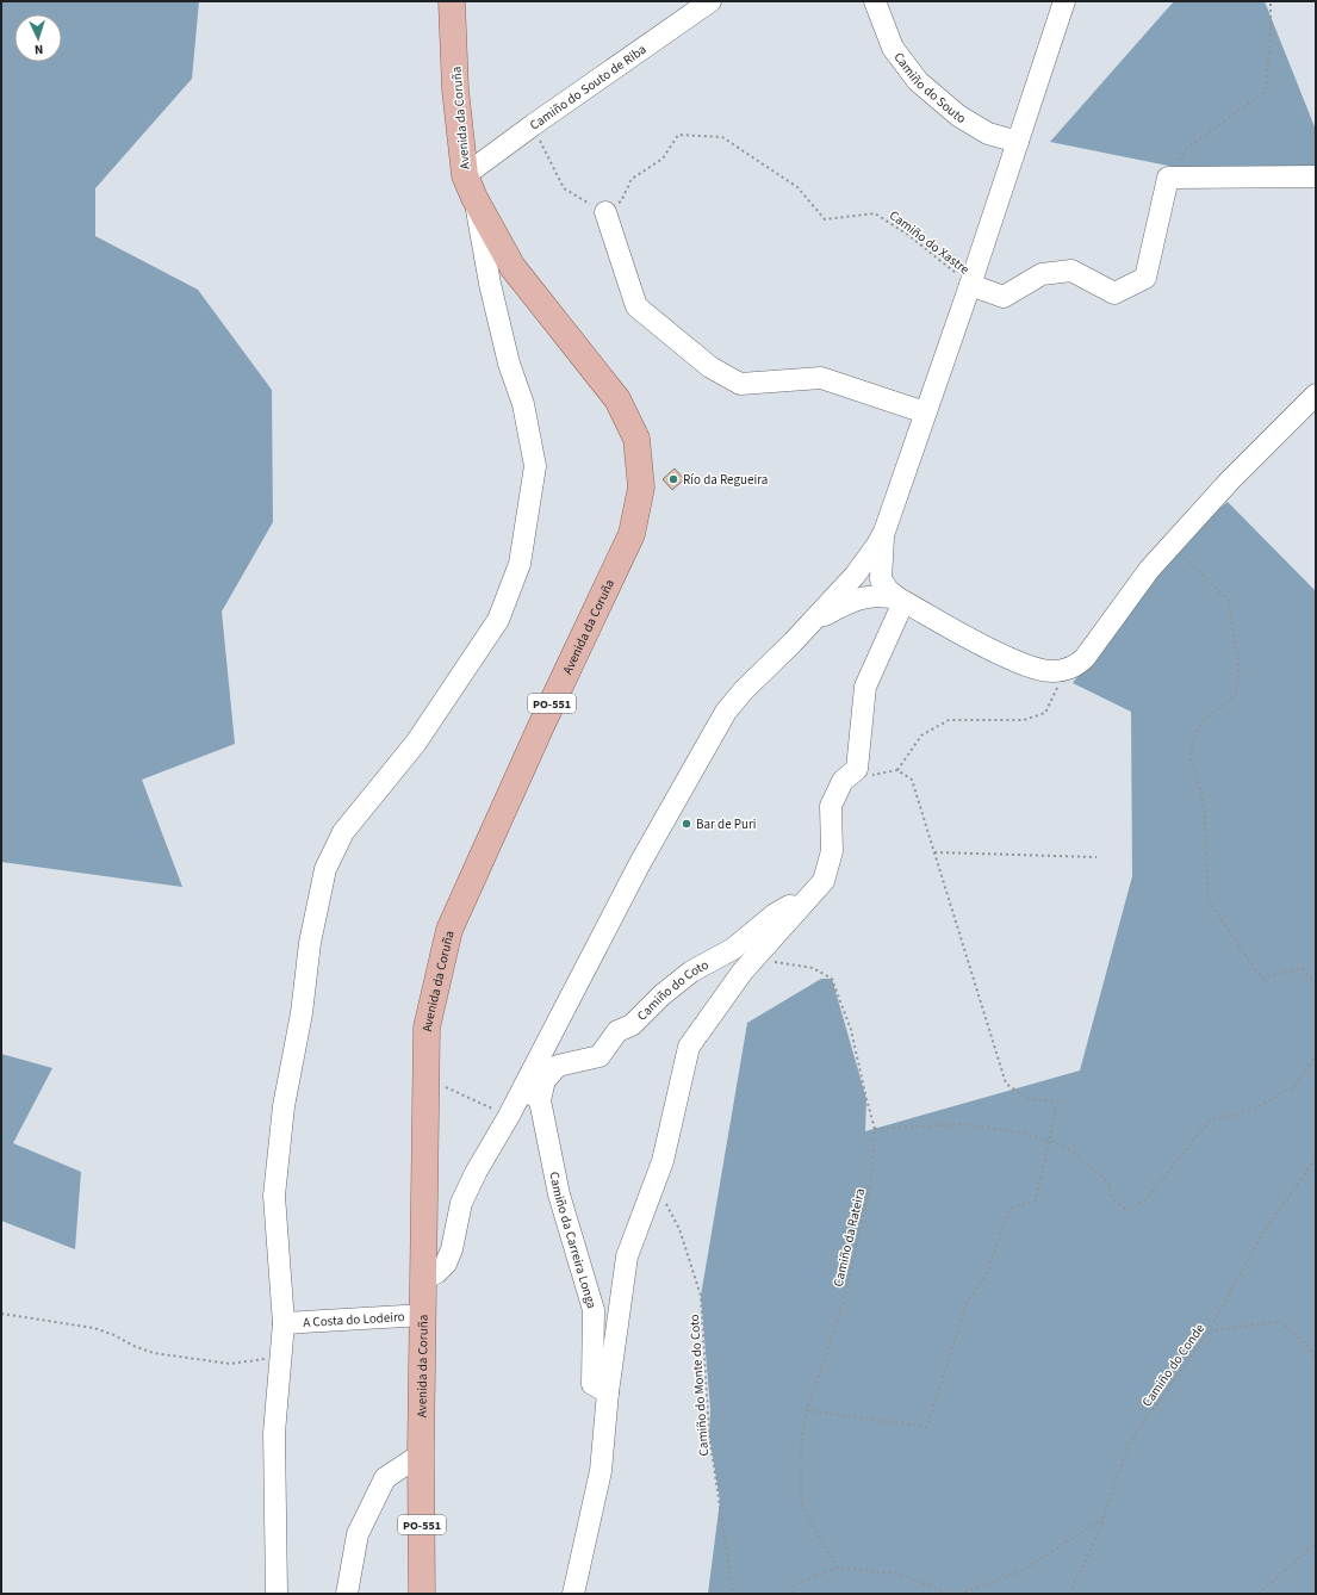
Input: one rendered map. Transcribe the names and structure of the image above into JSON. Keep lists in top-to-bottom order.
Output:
{
  "streets": {
    "main road": ["Avenida da Coruña", "PO-551"],
    "street": [
      "Camiño do Souto",
      "Camiño do Souto de Riba",
      "Camiño do Coto",
      "Camiño da Carreira Longa",
      "A Costa do Lodeiro"
    ],
    "path": [
      "Camiño do Xastre",
      "Camiño da Rateira",
      "Camiño do Conde",
      "Camiño do Monte do Coto"
    ]
  },
  "crossings": [
    ["Camiño do Souto de Riba", "Avenida da Coruña"],
    ["Avenida da Coruña", "PO-551"],
    ["Avenida da Coruña", "A Costa do Lodeiro"],
    ["Camiño do Coto", "Camiño da Carreira Longa"]
  ],
  "places": ["Río da Regueira", "Bar de Puri"],
  "north": "bottom"
}
